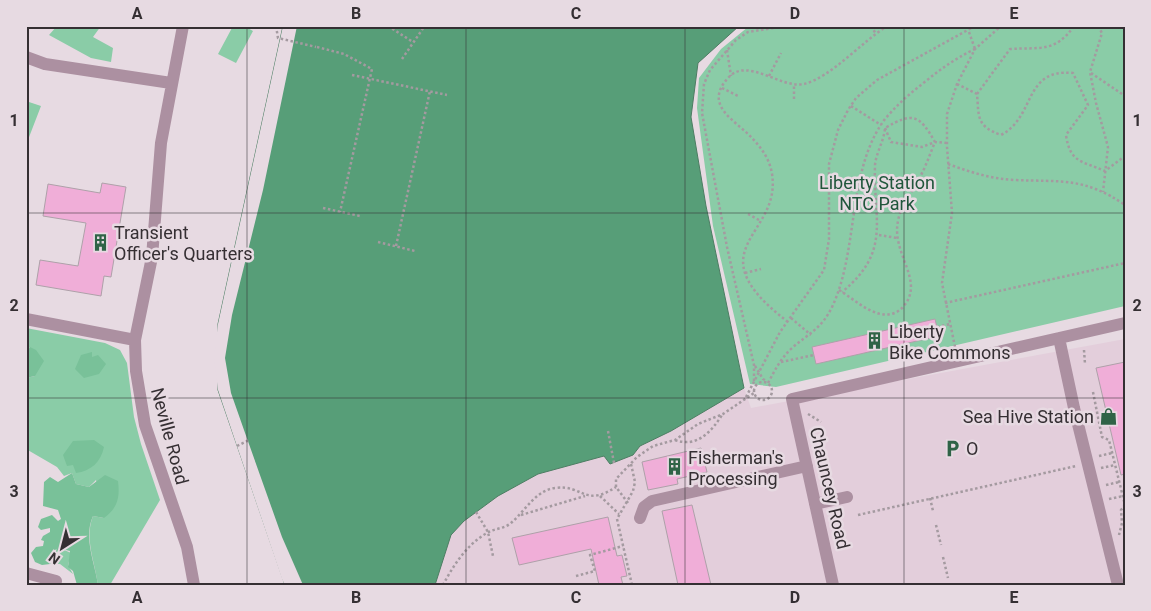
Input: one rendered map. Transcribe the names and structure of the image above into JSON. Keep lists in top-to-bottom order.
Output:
{
  "streets": {
    "street": ["Neville Road", "Chauncey Road"]
  },
  "parks": ["Liberty Station NTC Park"],
  "places": {
    "building": ["Transient Officer's Quarters", "Liberty Bike Commons", "Fisherman's Processing"],
    "shop": ["Sea Hive Station"],
    "parking": ["O"]
  },
  "north": "bottom left",
  "grid": {
    "columns": [
      "A",
      "B",
      "C",
      "D",
      "E"
    ],
    "rows": ["1", "2", "3"]
  }
}
